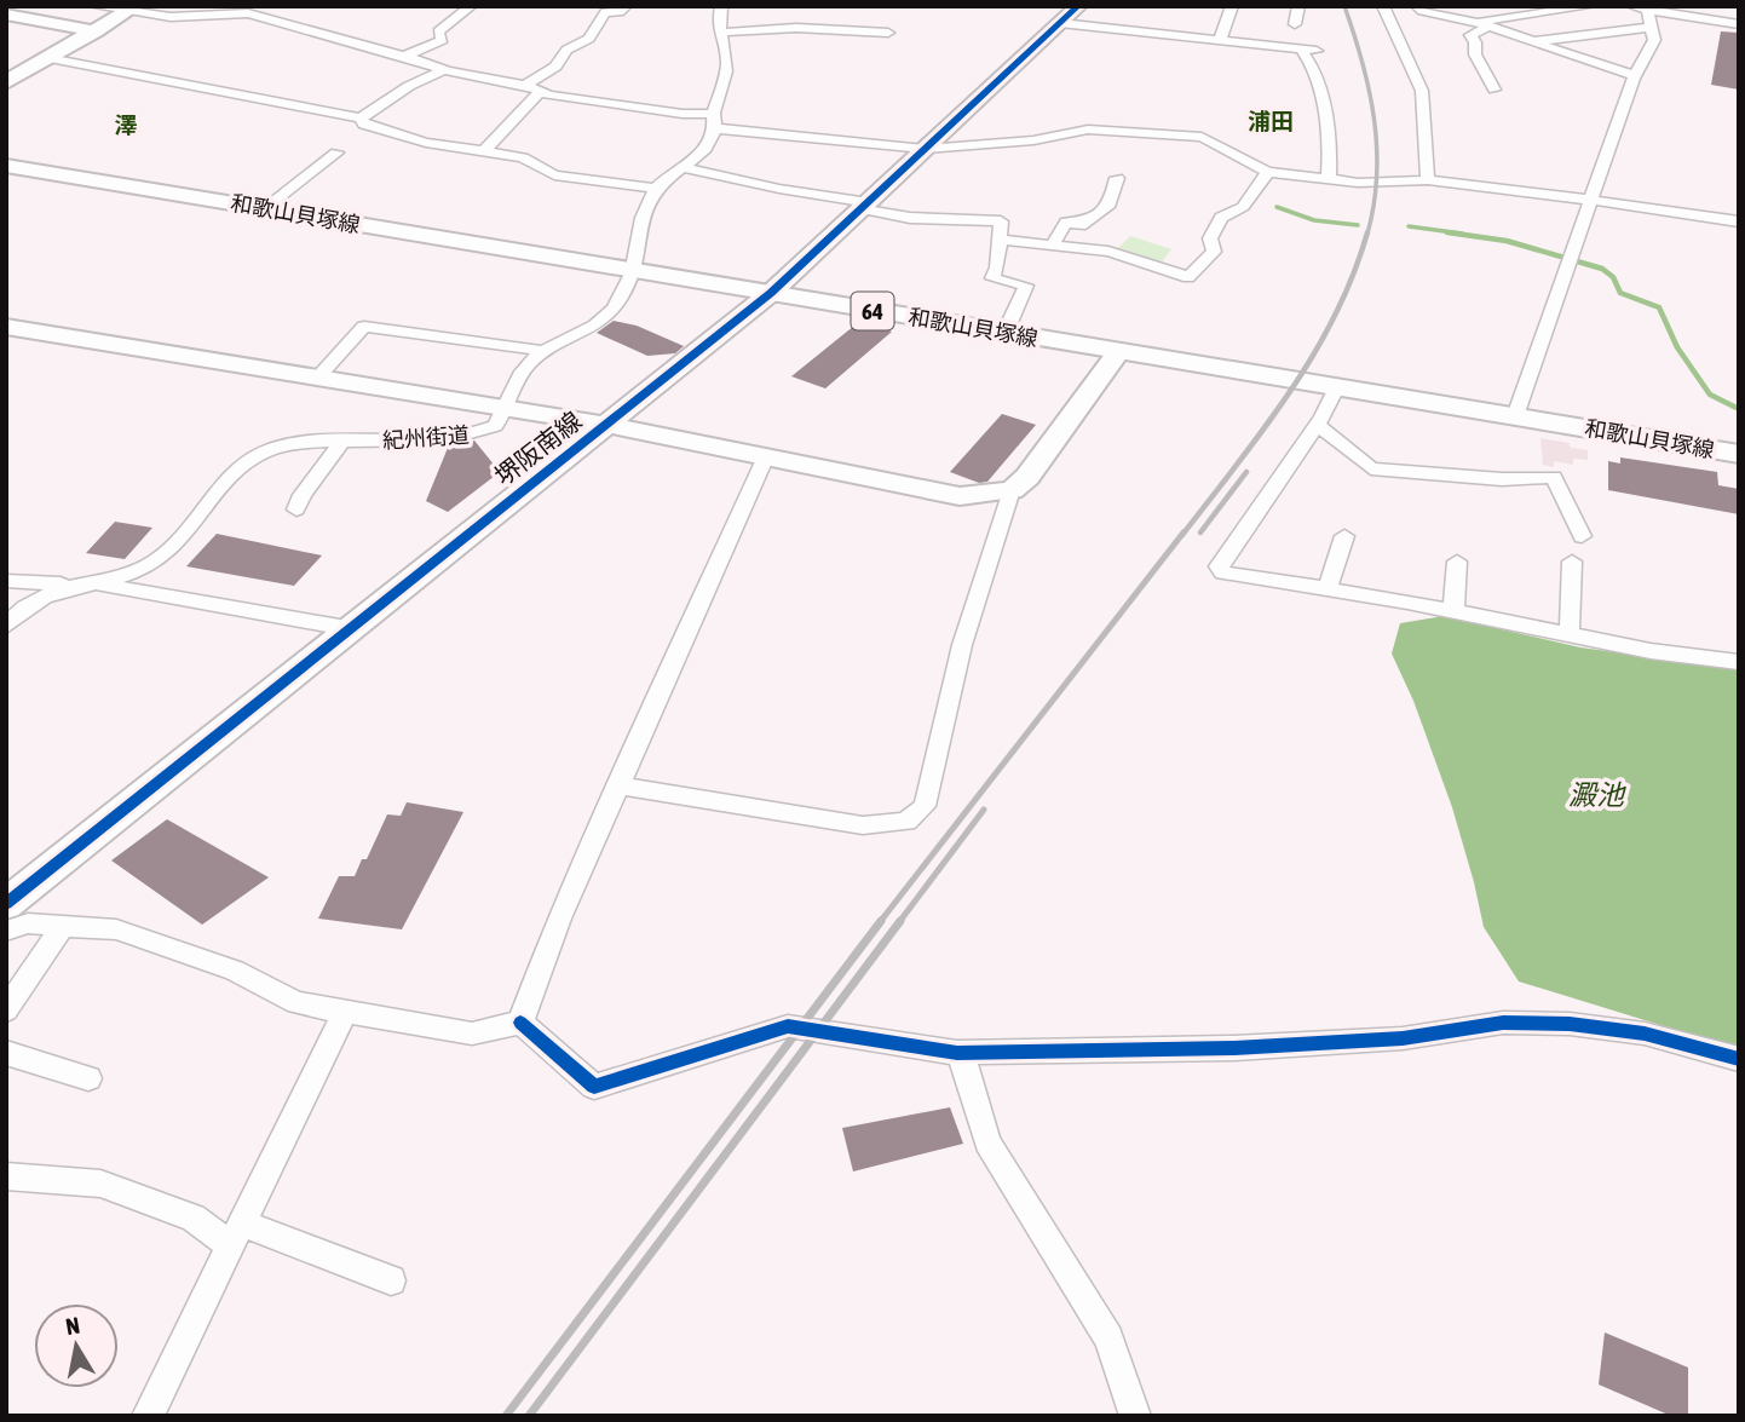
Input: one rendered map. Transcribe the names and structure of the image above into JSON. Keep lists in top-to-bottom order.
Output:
{
  "streets": {
    "main road": ["和歌山貝塚線", "64", "堺阪南線"],
    "street": ["紀州街道"]
  },
  "crossings": [
    ["和歌山貝塚線", "紀州街道"],
    ["和歌山貝塚線", "堺阪南線"]
  ],
  "districts": ["浦田", "澤"],
  "water": ["澱池"],
  "north": "top"
}
